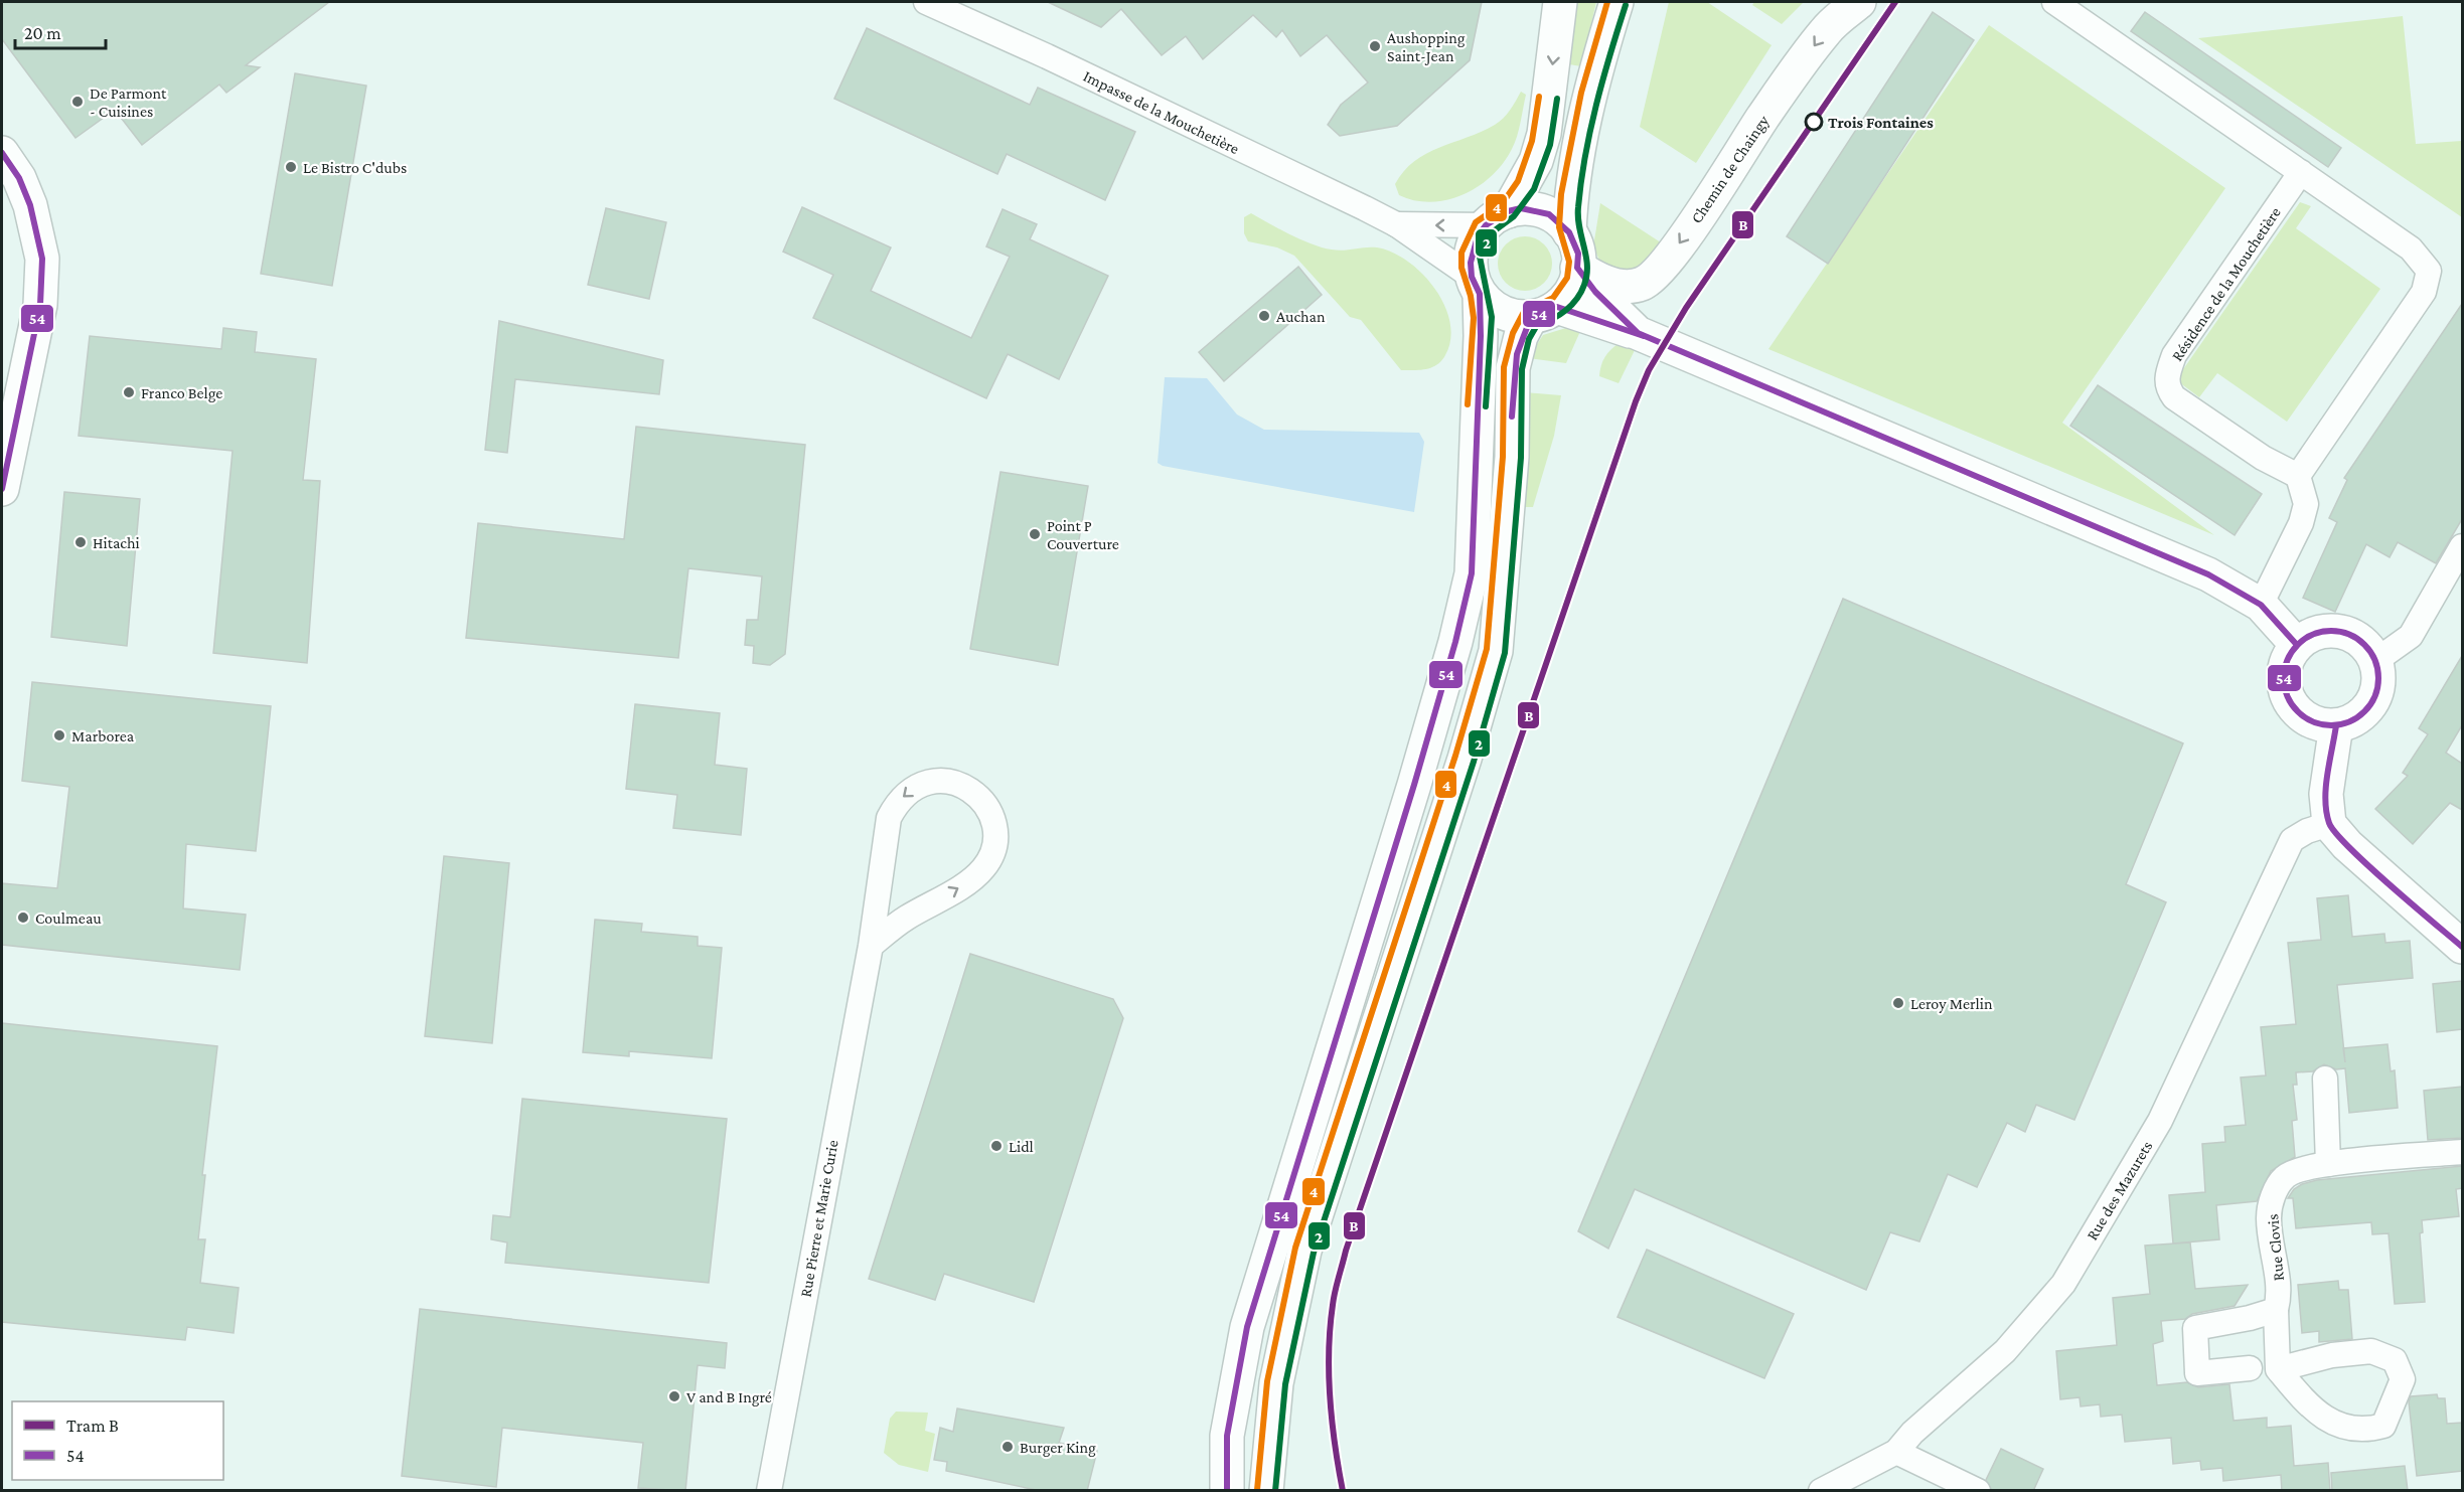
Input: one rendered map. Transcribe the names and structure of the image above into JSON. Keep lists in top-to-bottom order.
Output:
{
  "streets": {
    "main road": ["Chemin de Chaingy"],
    "street": [
      "Impasse de la Mouchetière",
      "Résidence de la Mouchetière",
      "Rue des Mazurets",
      "Rue Pierre et Marie Curie",
      "Rue Clovis"
    ]
  },
  "crossings": [
    ["Impasse de la Mouchetière", "Chemin de Chaingy"]
  ],
  "one_way": ["Chemin de Chaingy"],
  "places": [
    "Aushopping Saint-Jean",
    "De Parmont - Cuisines",
    "Trois Fontaines",
    "Le Bistro C'dubs",
    "Auchan",
    "Franco Belge",
    "Point P Couverture",
    "Hitachi",
    "Marborea",
    "Coulmeau",
    "Leroy Merlin",
    "Lidl",
    "V and B Ingré",
    "Burger King"
  ],
  "lines": [
    "tram line B",
    "transit line 4",
    "transit line 2",
    "transit line 54"
  ],
  "legend": ["Tram B", "54"],
  "scale_bar": "20 m"
}
